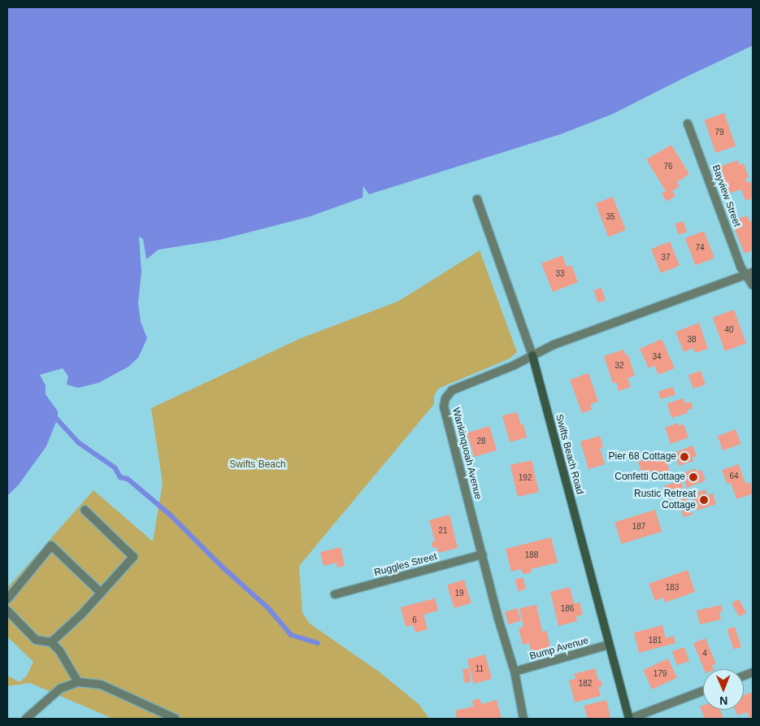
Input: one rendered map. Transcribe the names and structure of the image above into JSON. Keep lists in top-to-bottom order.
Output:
{
  "streets": {
    "street": [
      "Bayview Street",
      "Wankinquoah Avenue",
      "Swifts Beach Road",
      "Ruggles Street",
      "Bump Avenue"
    ]
  },
  "crossings": [
    ["Bayview Street", "Wankinquoah Avenue"],
    ["Wankinquoah Avenue", "Swifts Beach Road"],
    ["Wankinquoah Avenue", "Ruggles Street"],
    ["Wankinquoah Avenue", "Bump Avenue"],
    ["Swifts Beach Road", "Bump Avenue"]
  ],
  "parks": ["Swifts Beach"],
  "places": ["Pier 68 Cottage", "Confetti Cottage", "Rustic Retreat Cottage"],
  "house_numbers": [
    "79",
    "76",
    "35",
    "74",
    "37",
    "33",
    "40",
    "38",
    "34",
    "32",
    "28",
    "64",
    "192",
    "187",
    "21",
    "188",
    "183",
    "19",
    "186",
    "6",
    "181",
    "4",
    "11",
    "179",
    "182"
  ],
  "north": "bottom"
}
